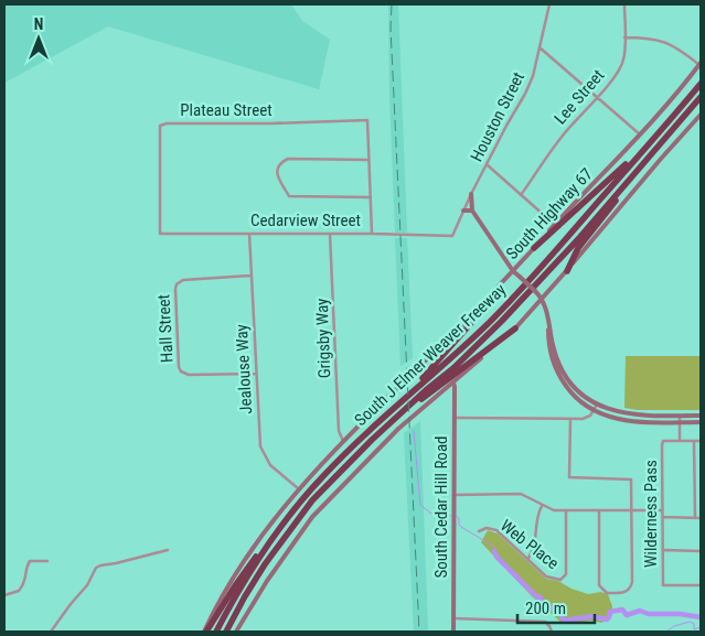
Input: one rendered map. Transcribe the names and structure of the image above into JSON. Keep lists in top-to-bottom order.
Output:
{
  "streets": {
    "highway": ["South J Elmer Weaver Freeway"],
    "main road": ["South Highway 67", "South Cedar Hill Road"],
    "street": [
      "Lee Street",
      "Plateau Street",
      "Houston Street",
      "Cedarview Street",
      "Hall Street",
      "Grigsby Way",
      "Jealouse Way",
      "Wilderness Pass",
      "Web Place"
    ]
  },
  "crossings": [
    ["Plateau Street", "Cedarview Street"],
    ["Houston Street", "Cedarview Street"],
    ["South Highway 67", "Grigsby Way"],
    ["South Highway 67", "Jealouse Way"],
    ["Cedarview Street", "Grigsby Way"],
    ["Cedarview Street", "Jealouse Way"],
    ["Hall Street", "Jealouse Way"]
  ],
  "scale_bar": "200 m",
  "north": "top"
}
